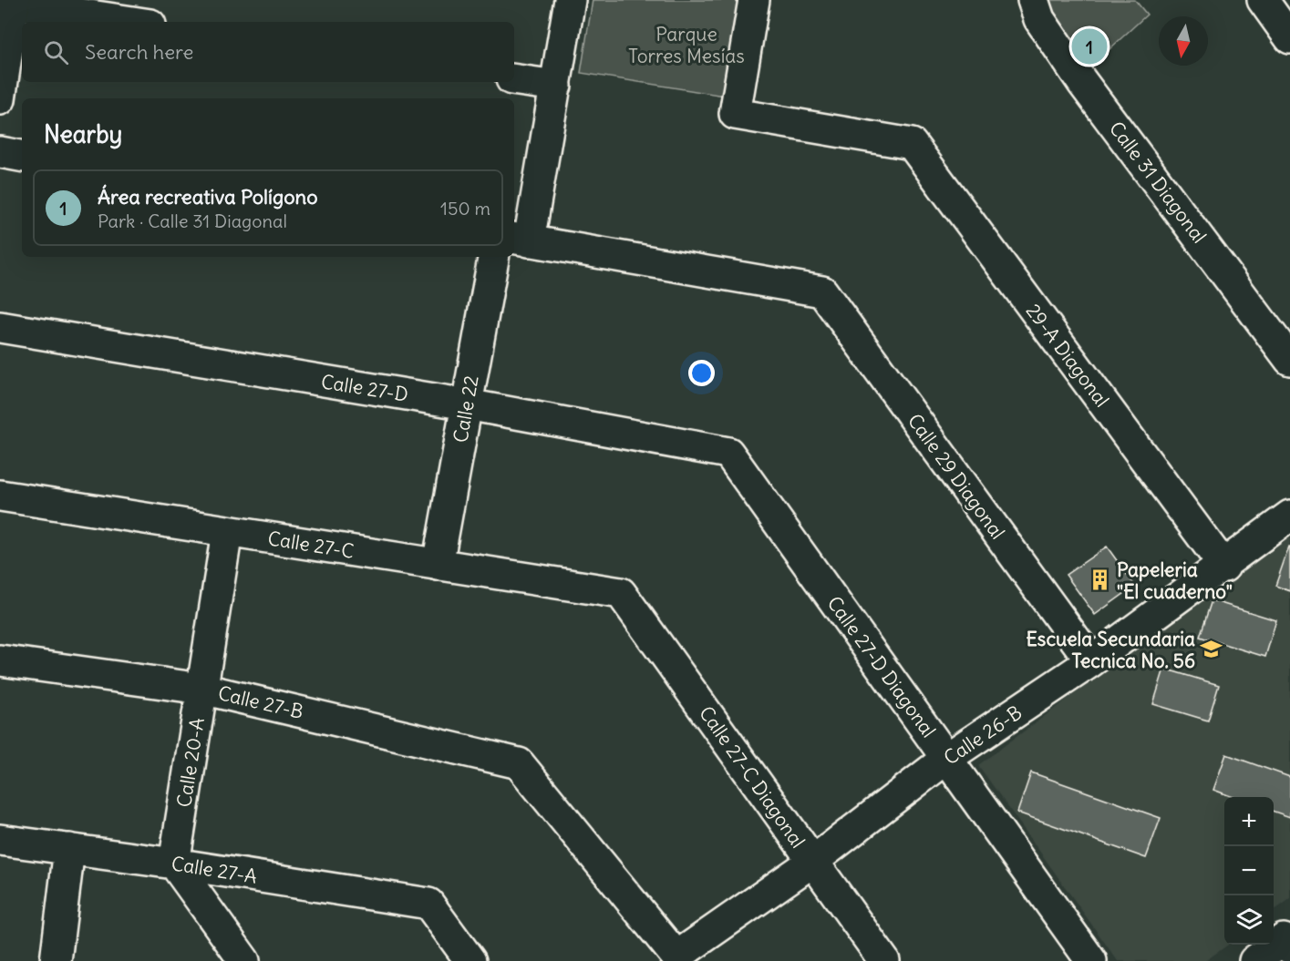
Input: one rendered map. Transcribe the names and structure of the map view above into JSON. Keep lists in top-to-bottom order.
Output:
{
  "streets": {
    "street": [
      "Calle 31 Diagonal",
      "29-A Diagonal",
      "Calle 27-D",
      "Calle 22",
      "Calle 29 Diagonal",
      "Calle 27-C",
      "Calle 27-D Diagonal",
      "Calle 27-B",
      "Calle 26-B",
      "Calle 20-A",
      "Calle 27-C Diagonal",
      "Calle 27-A"
    ]
  },
  "crossings": [
    ["29-A Diagonal", "Calle 26-B"],
    ["Calle 27-D", "Calle 22"],
    ["Calle 27-D", "Calle 27-D Diagonal"],
    ["Calle 22", "Calle 27-C"],
    ["Calle 29 Diagonal", "Calle 26-B"],
    ["Calle 27-C", "Calle 20-A"],
    ["Calle 27-C", "Calle 27-C Diagonal"],
    ["Calle 27-D Diagonal", "Calle 26-B"],
    ["Calle 27-B", "Calle 26-B"],
    ["Calle 27-B", "Calle 20-A"],
    ["Calle 26-B", "Calle 27-C Diagonal"],
    ["Calle 20-A", "Calle 27-A"]
  ],
  "parks": ["Parque Torres Mesías"],
  "places": {
    "building": ["Papeleria \"El cuaderno\""],
    "school or university": ["Escuela Secundaria Tecnica No. 56"]
  },
  "north": "bottom",
  "page": {
    "search": "Search here",
    "pins": "1",
    "heading": "Nearby",
    "list": [
      {
        "mark": "1",
        "name": "Área recreativa Polígono",
        "note": "Park · Calle 31 Diagonal",
        "value": "150 m"
      }
    ],
    "map_buttons": ["+", "−"]
  }
}
